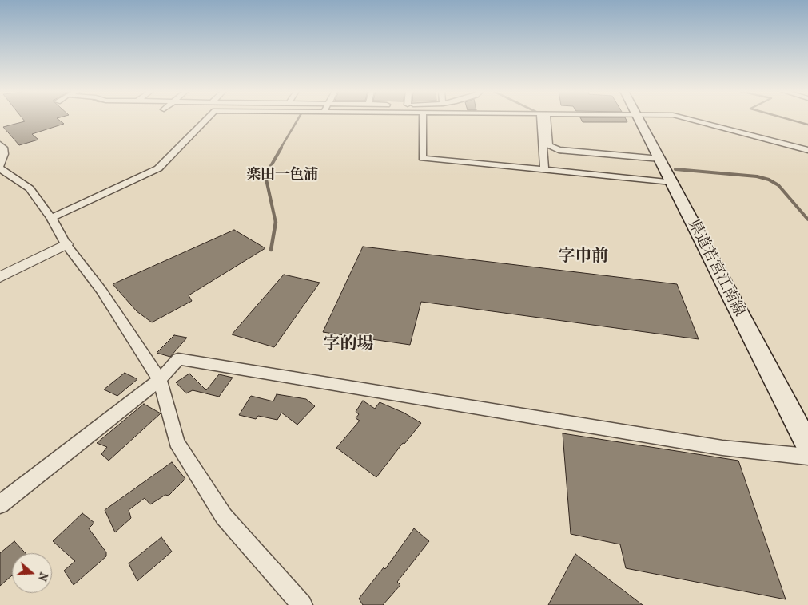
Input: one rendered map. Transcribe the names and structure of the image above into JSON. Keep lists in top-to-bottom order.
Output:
{
  "streets": {
    "main road": ["県道若宮江南線"]
  },
  "districts": ["楽田一色浦", "字巾前", "字的場"],
  "north": "right"
}
